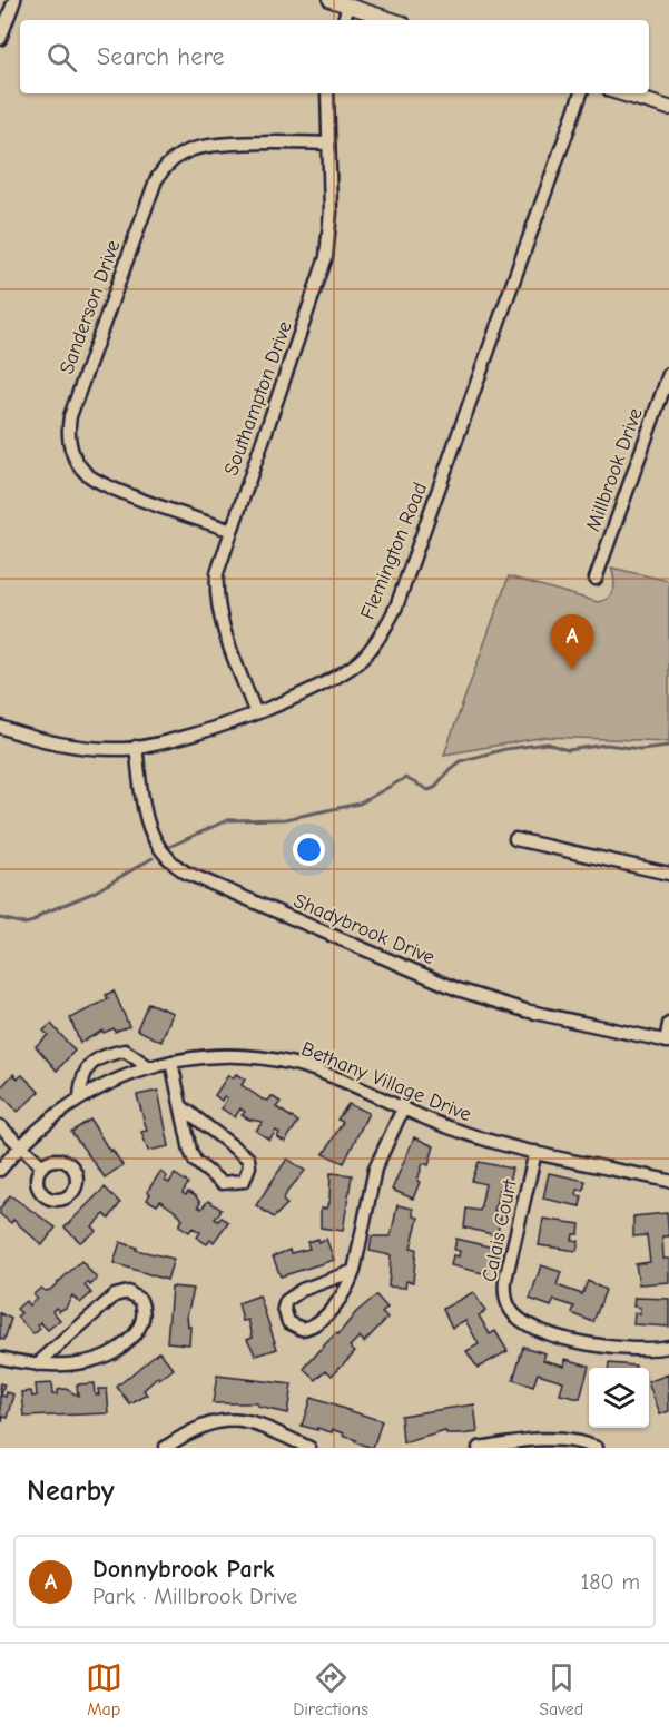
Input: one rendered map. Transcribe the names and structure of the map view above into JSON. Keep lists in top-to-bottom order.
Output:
{
  "streets": {
    "street": [
      "Sanderson Drive",
      "Southampton Drive",
      "Millbrook Drive",
      "Flemington Road",
      "Shadybrook Drive",
      "Bethany Village Drive",
      "Calais Court"
    ]
  },
  "crossings": [
    ["Sanderson Drive", "Southampton Drive"],
    ["Southampton Drive", "Flemington Road"],
    ["Flemington Road", "Shadybrook Drive"],
    ["Bethany Village Drive", "Calais Court"]
  ],
  "page": {
    "search": "Search here",
    "pins": "A",
    "heading": "Nearby",
    "list": [
      {
        "mark": "A",
        "name": "Donnybrook Park",
        "note": "Park · Millbrook Drive",
        "value": "180 m"
      }
    ],
    "nav": ["Map", "Directions", "Saved"]
  }
}
